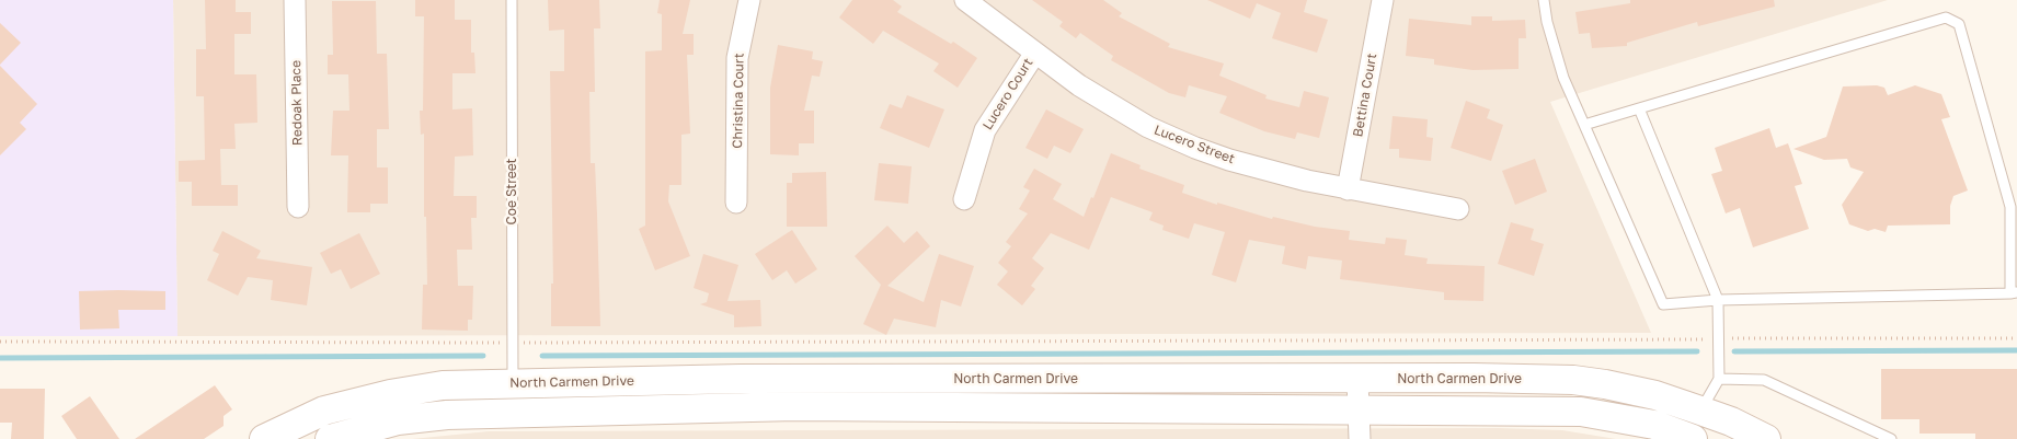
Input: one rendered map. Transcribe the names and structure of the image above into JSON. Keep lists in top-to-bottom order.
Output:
{
  "streets": {
    "main road": ["North Carmen Drive"],
    "street": [
      "Lucero Court",
      "Bettina Court",
      "Christina Court",
      "Redoak Place",
      "Lucero Street"
    ],
    "lane": ["Coe Street"]
  },
  "crossings": [
    ["Lucero Court", "Lucero Street"],
    ["Bettina Court", "Lucero Street"],
    ["Coe Street", "North Carmen Drive"]
  ]
}
